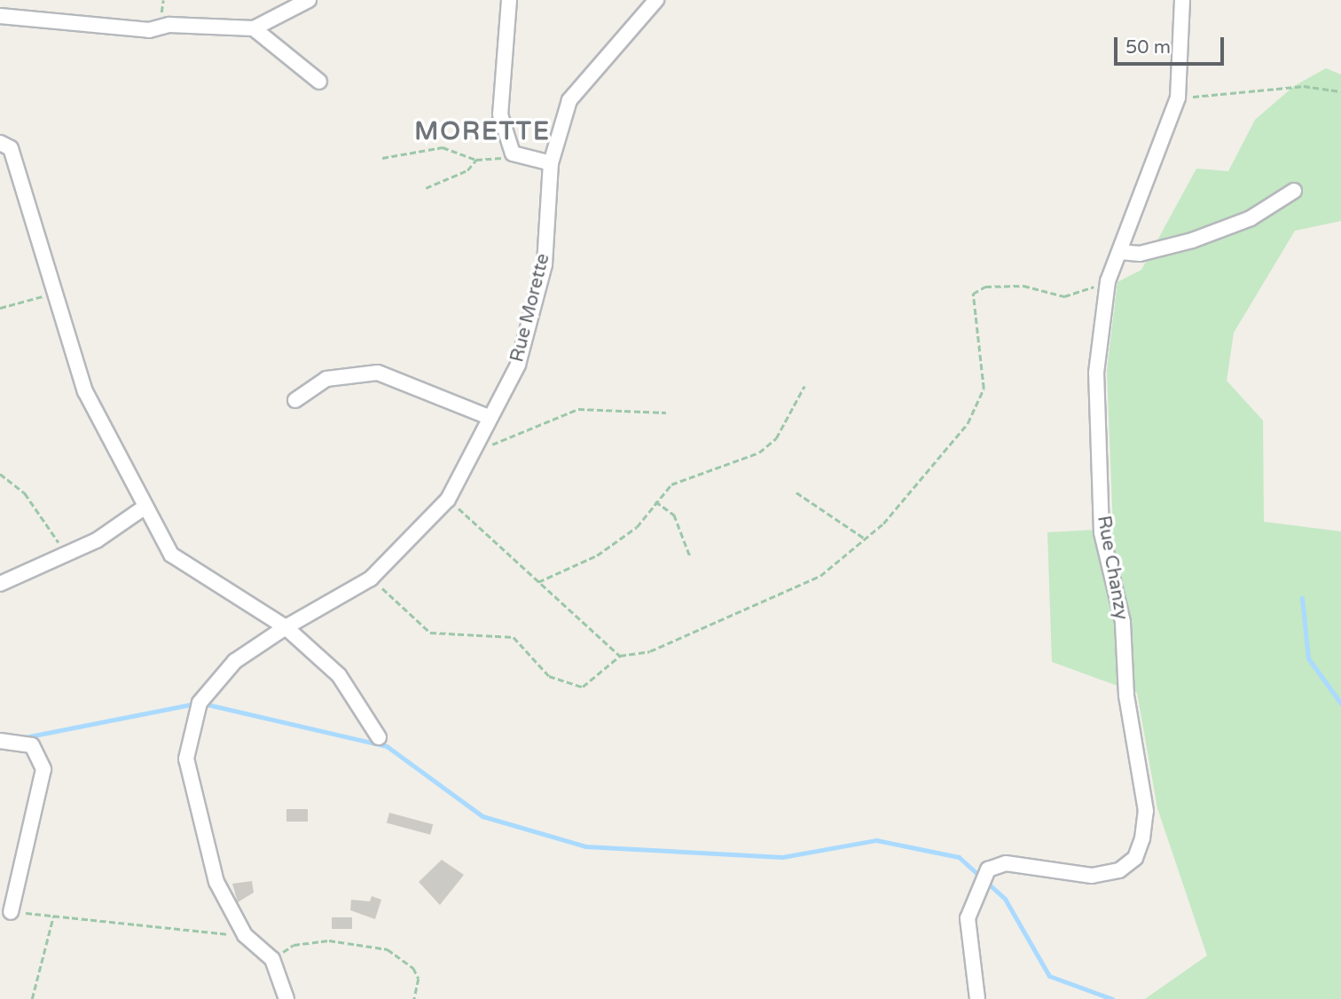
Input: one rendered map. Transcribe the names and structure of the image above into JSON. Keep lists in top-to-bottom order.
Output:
{
  "streets": {
    "street": ["Rue Morette", "Rue Chanzy"]
  },
  "districts": ["MORETTE"],
  "scale_bar": "50 m"
}
